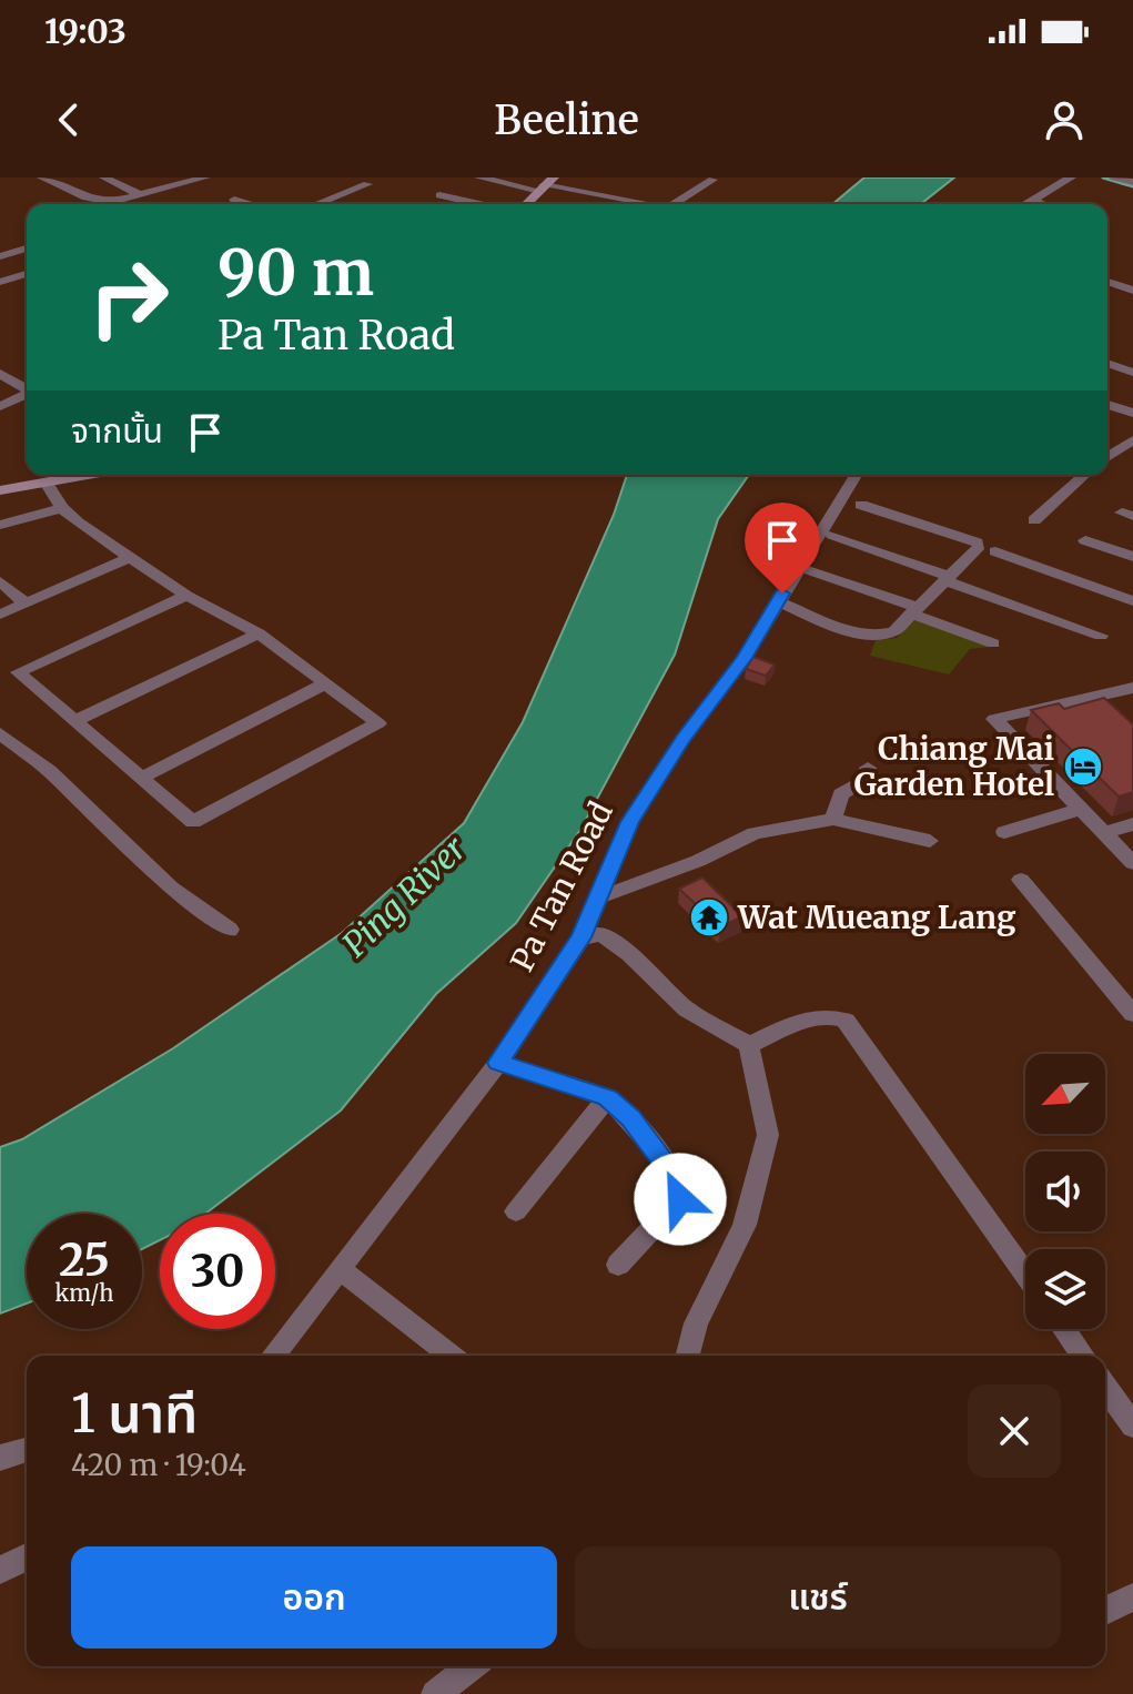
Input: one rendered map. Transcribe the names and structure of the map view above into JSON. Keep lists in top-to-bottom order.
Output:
{
  "streets": {
    "street": ["Pa Tan Road"]
  },
  "water": ["Ping River"],
  "places": {
    "hotel": ["Chiang Mai Garden Hotel"],
    "temple": ["Wat Mueang Lang"]
  },
  "north": "bottom left",
  "page": {
    "status": "19:03",
    "header": "Beeline",
    "turn": ["90 m", "Pa Tan Road"],
    "then": "จากนั้น",
    "speed": "25 km/h",
    "limit": "30",
    "heading": ["1 นาที", "420 m · 19:04"],
    "buttons": ["ออก", "แชร์"]
  }
}
